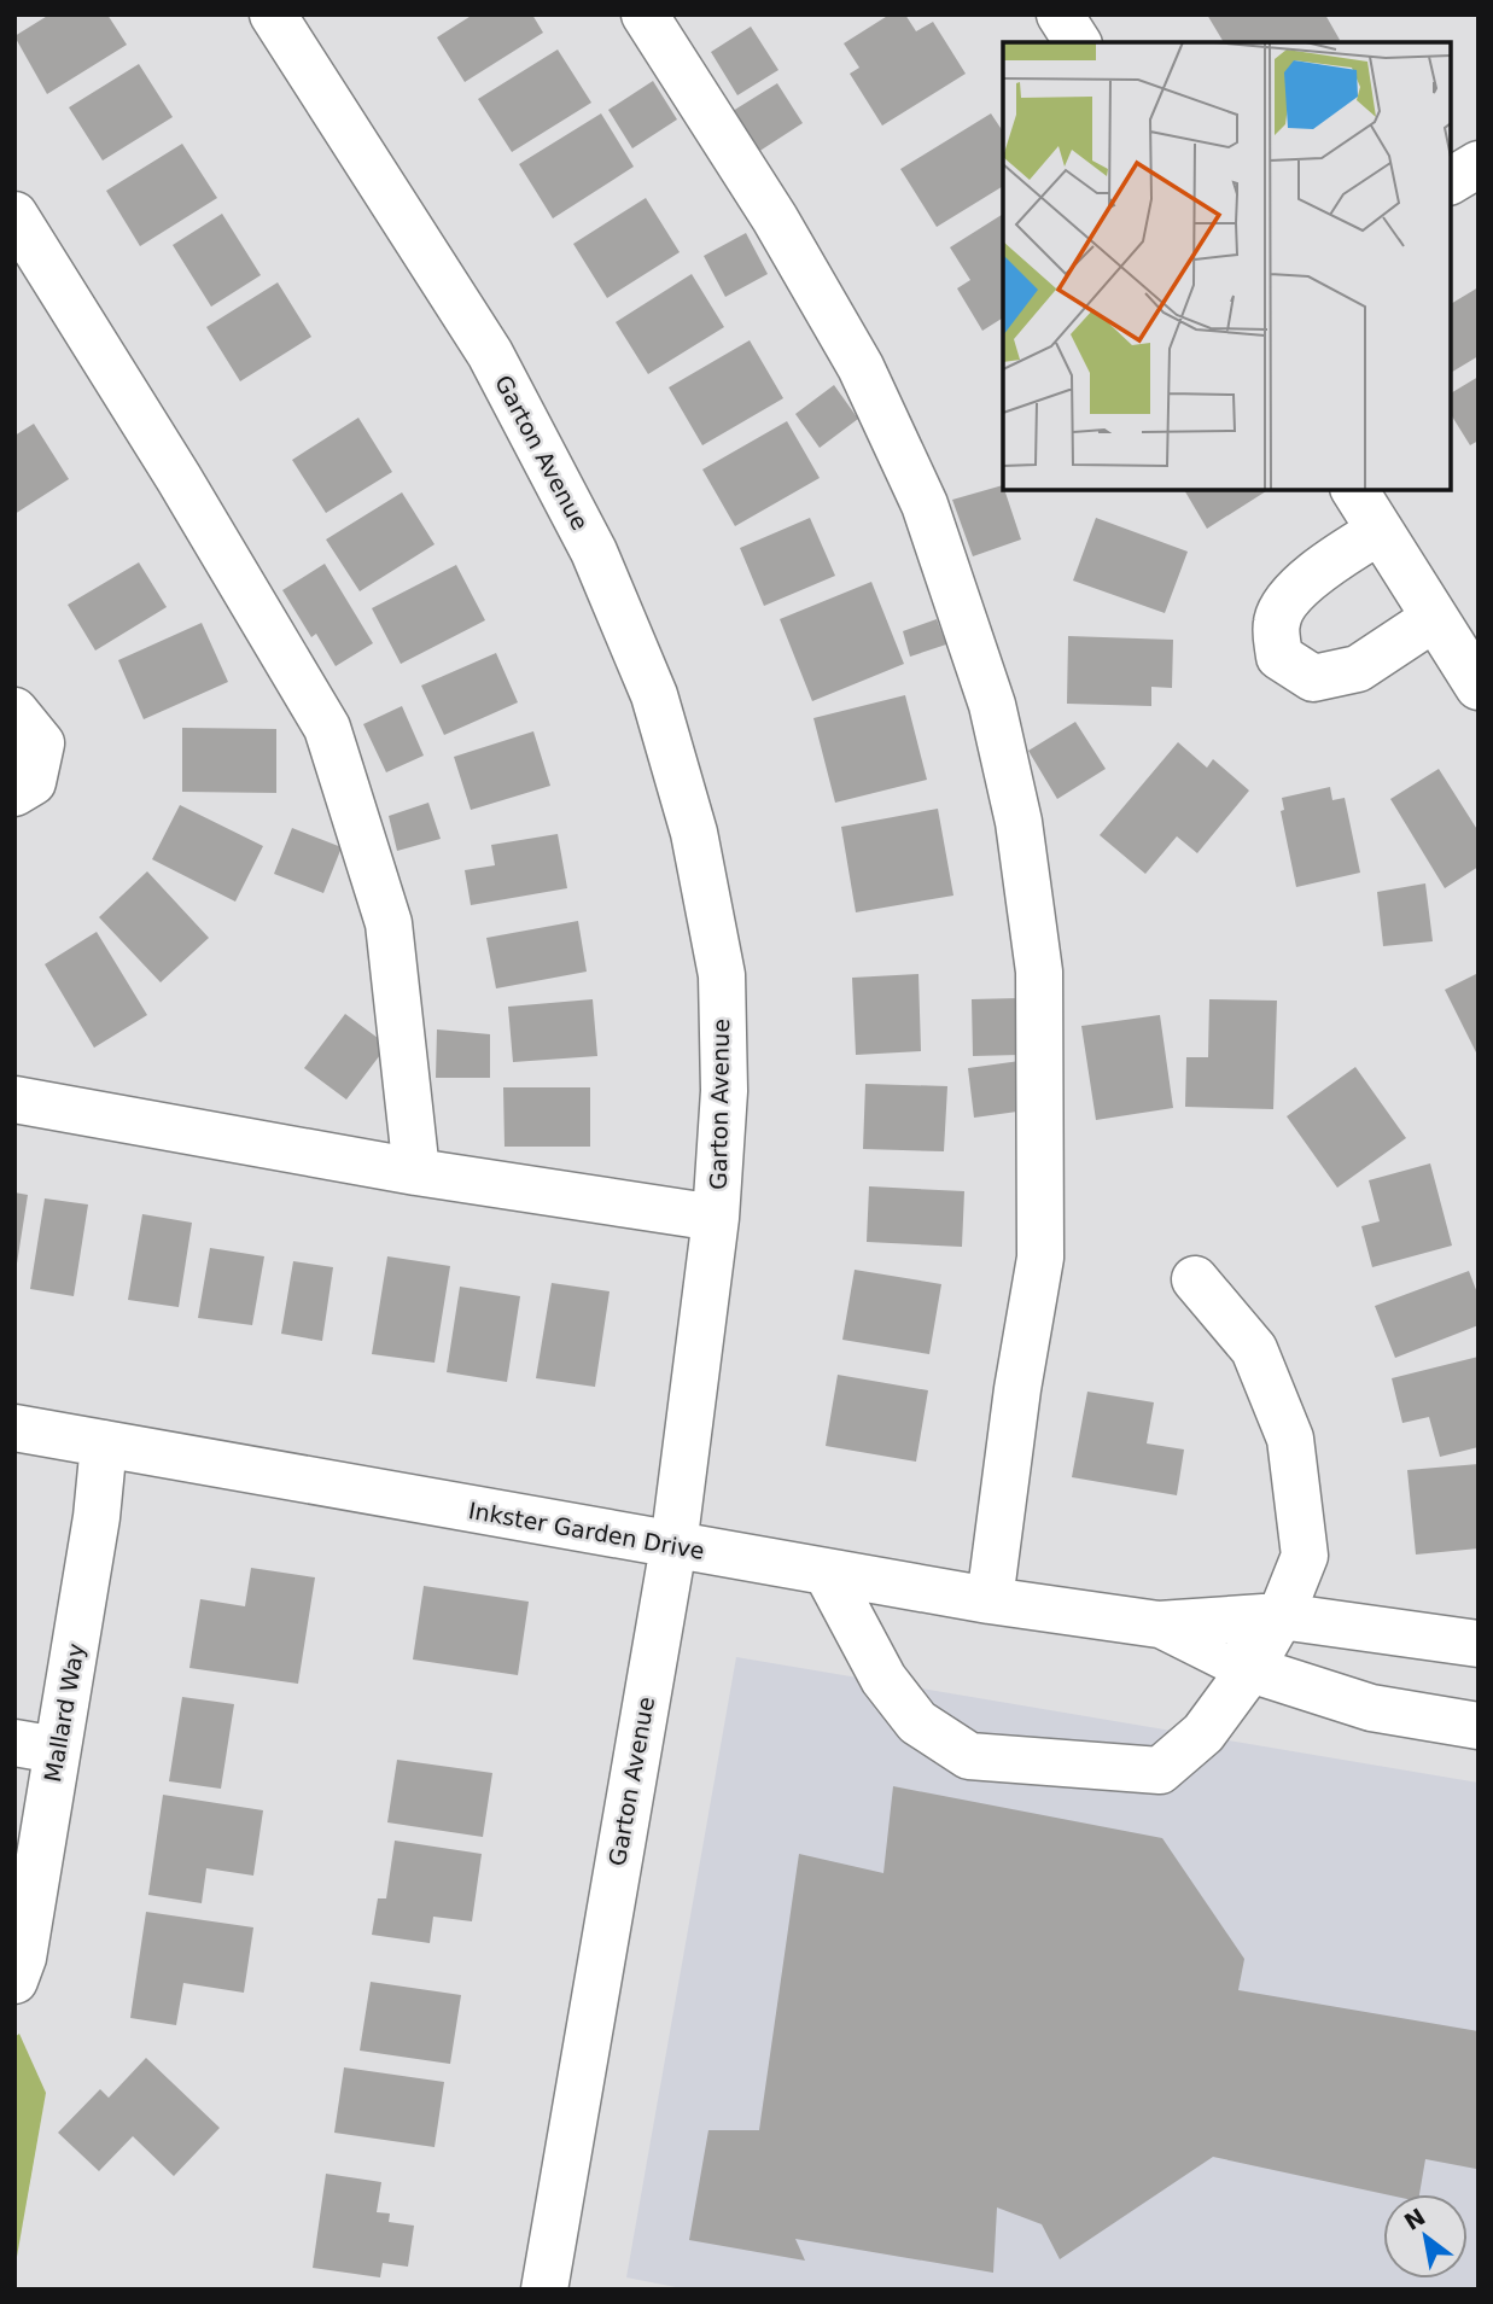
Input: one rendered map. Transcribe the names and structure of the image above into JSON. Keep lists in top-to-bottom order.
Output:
{
  "streets": {
    "street": ["Garton Avenue", "Inkster Garden Drive", "Mallard Way"]
  },
  "crossings": [
    ["Garton Avenue", "Inkster Garden Drive"],
    ["Inkster Garden Drive", "Mallard Way"]
  ],
  "north": "top left"
}
